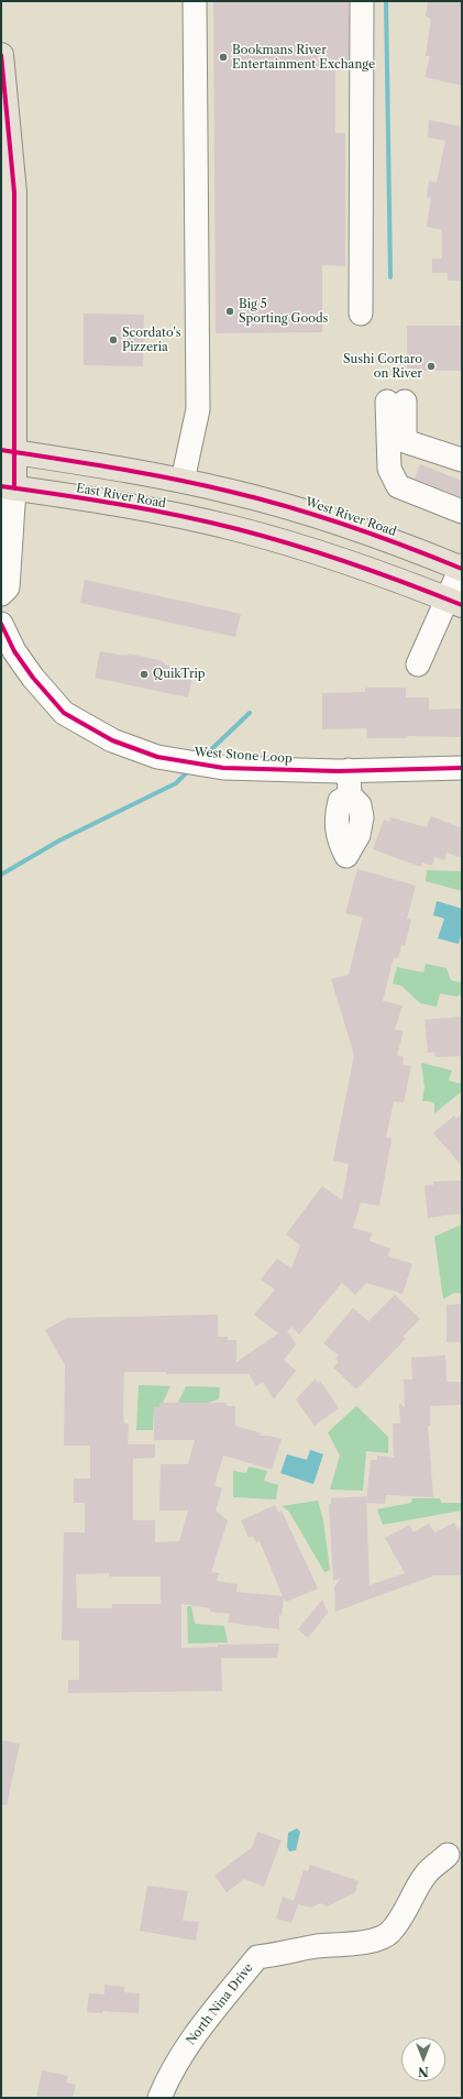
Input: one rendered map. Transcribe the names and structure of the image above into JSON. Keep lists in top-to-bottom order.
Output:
{
  "streets": {
    "main road": ["East River Road", "West River Road"],
    "street": ["West Stone Loop", "North Nina Drive"]
  },
  "places": [
    "Bookmans River Entertainment Exchange",
    "Big 5 Sporting Goods",
    "Scordato's Pizzeria",
    "Sushi Cortaro on River",
    "QuikTrip"
  ],
  "north": "bottom"
}
